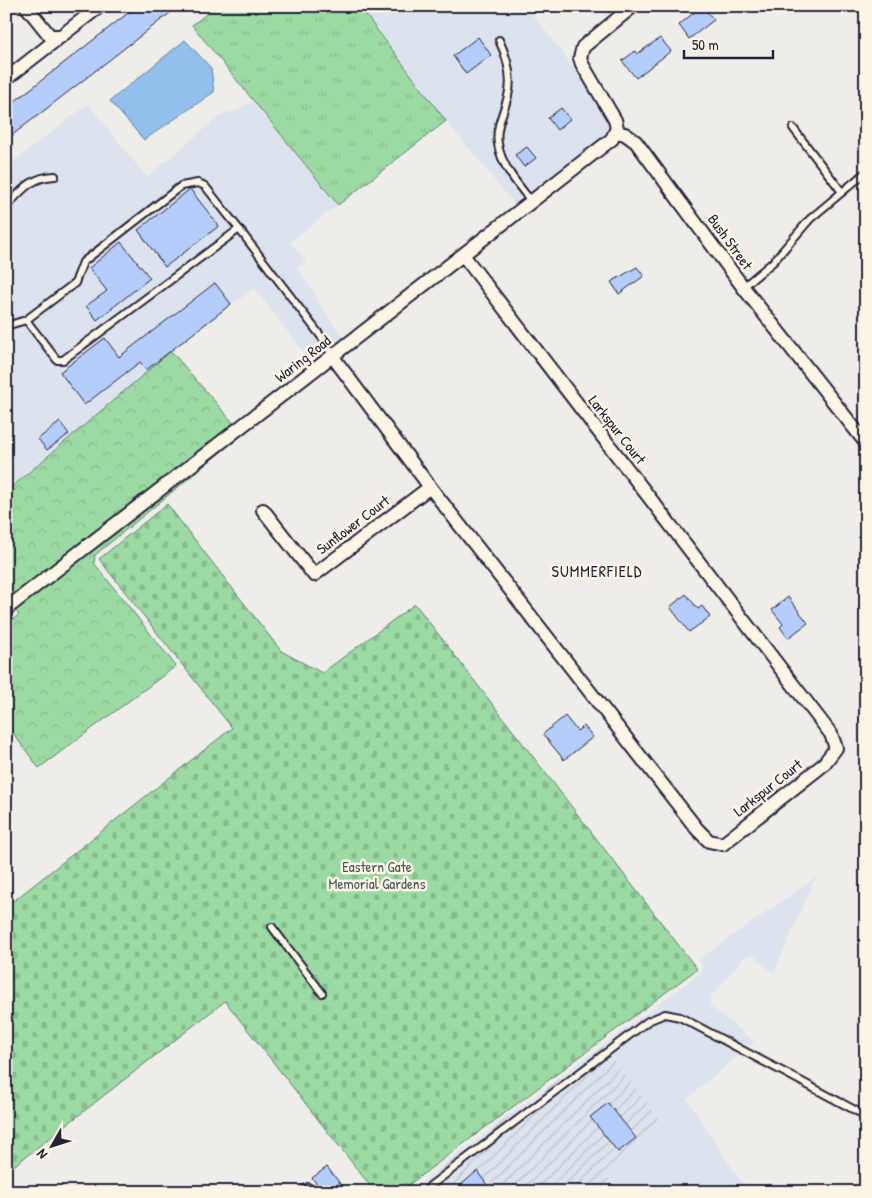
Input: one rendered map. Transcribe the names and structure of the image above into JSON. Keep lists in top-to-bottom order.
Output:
{
  "streets": {
    "street": [
      "Bush Street",
      "Waring Road",
      "Larkspur Court",
      "Sunflower Court"
    ]
  },
  "crossings": [
    ["Bush Street", "Waring Road"],
    ["Waring Road", "Larkspur Court"],
    ["Larkspur Court", "Sunflower Court"]
  ],
  "districts": ["SUMMERFIELD"],
  "parks": ["Eastern Gate Memorial Gardens"],
  "scale_bar": "50 m",
  "north": "bottom left"
}
